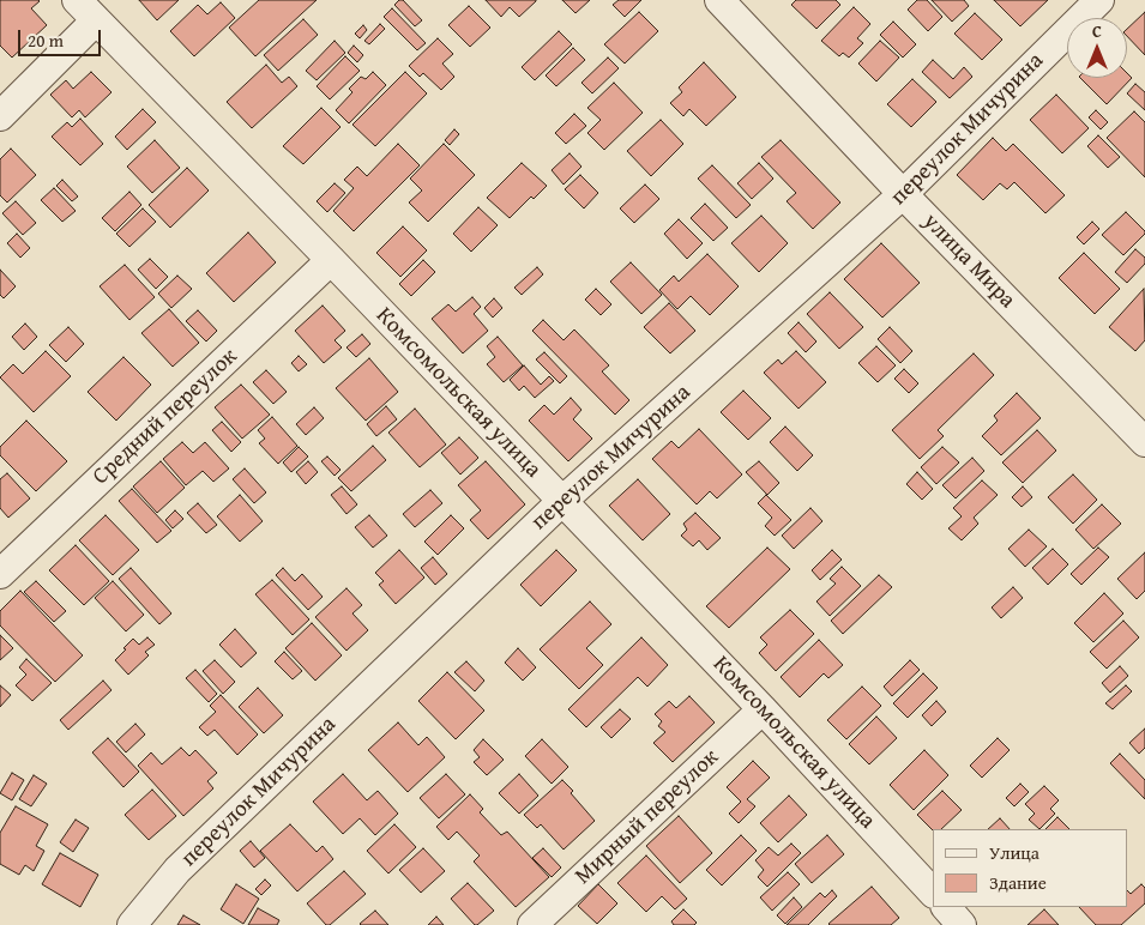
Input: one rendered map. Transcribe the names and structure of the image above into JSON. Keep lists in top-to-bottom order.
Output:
{
  "streets": {
    "street": [
      "переулок Мичурина",
      "улица Мира",
      "Комсомольская улица",
      "Средний переулок",
      "Мирный переулок"
    ]
  },
  "crossings": [
    ["переулок Мичурина", "улица Мира"],
    ["переулок Мичурина", "Комсомольская улица"],
    ["Комсомольская улица", "Средний переулок"],
    ["Комсомольская улица", "Мирный переулок"]
  ],
  "legend": ["Улица", "Здание"],
  "scale_bar": "20 m",
  "north": "top"
}
